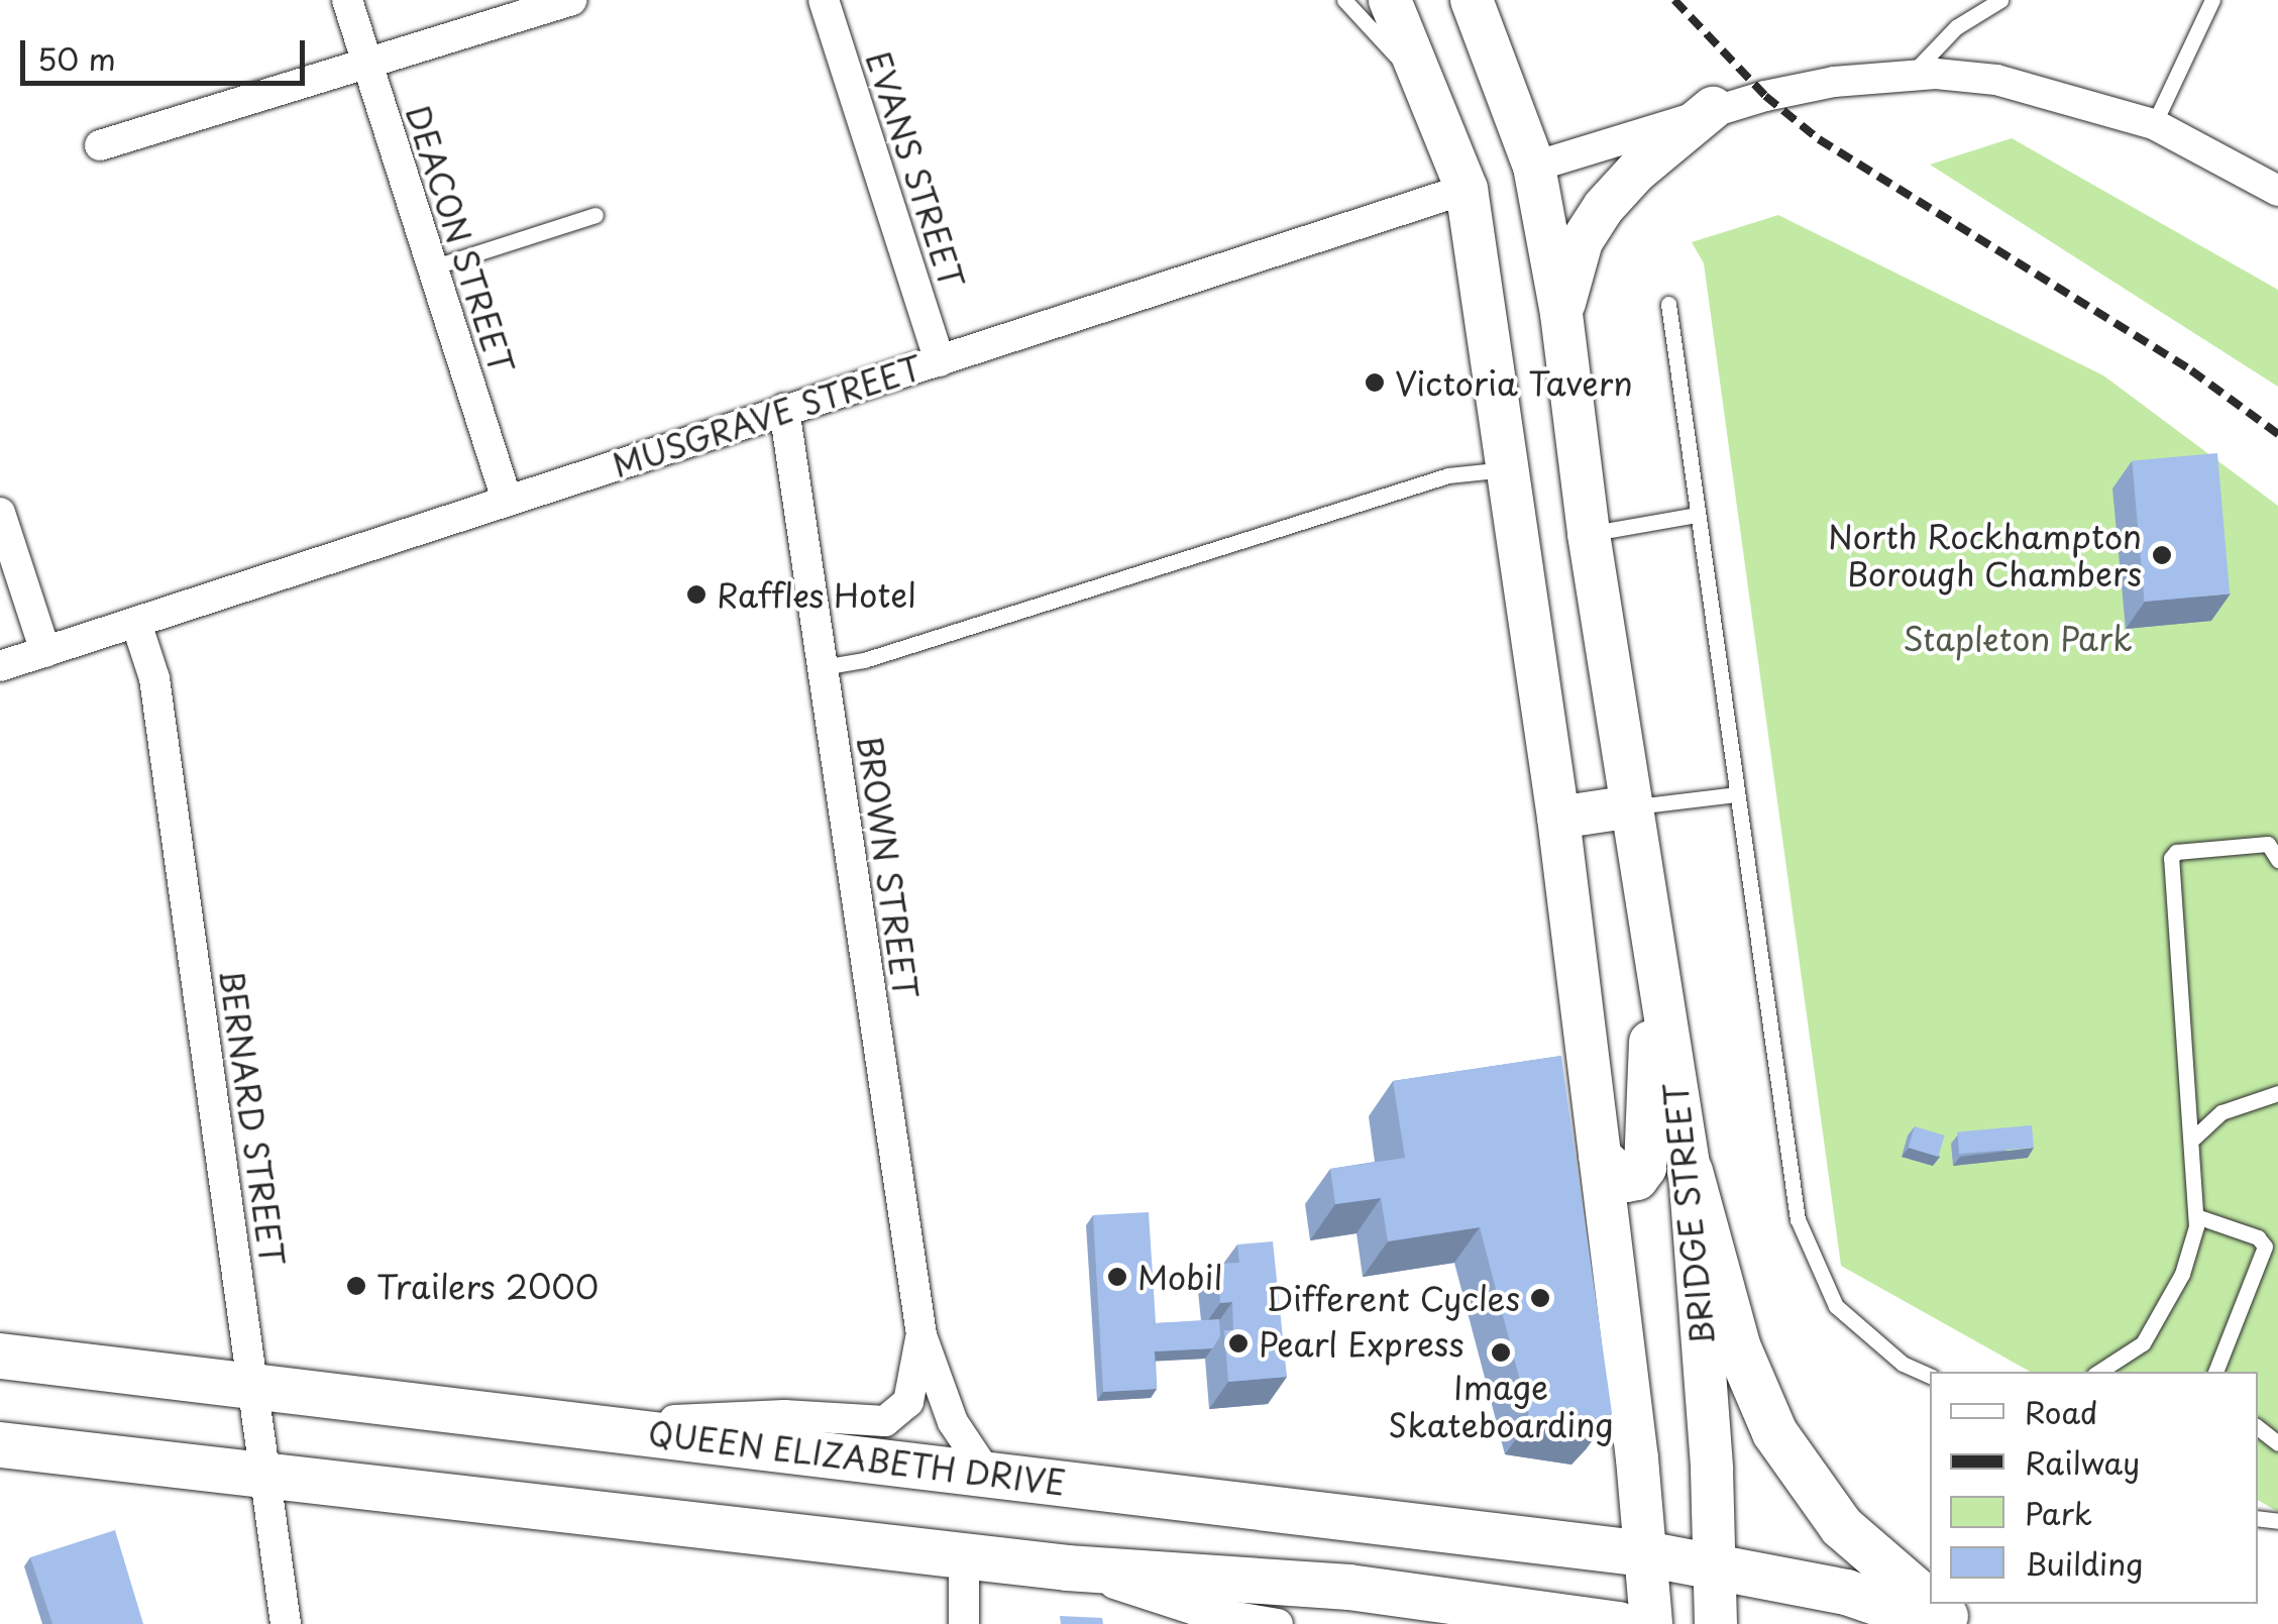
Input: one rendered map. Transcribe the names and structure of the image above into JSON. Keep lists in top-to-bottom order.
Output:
{
  "streets": {
    "main road": ["MUSGRAVE STREET", "BRIDGE STREET", "QUEEN ELIZABETH DRIVE"],
    "street": [
      "EVANS STREET",
      "DEACON STREET",
      "BROWN STREET",
      "BERNARD STREET"
    ]
  },
  "crossings": [
    ["EVANS STREET", "MUSGRAVE STREET"],
    ["DEACON STREET", "MUSGRAVE STREET"],
    ["MUSGRAVE STREET", "BROWN STREET"],
    ["MUSGRAVE STREET", "BERNARD STREET"],
    ["MUSGRAVE STREET", "BRIDGE STREET"],
    ["BROWN STREET", "QUEEN ELIZABETH DRIVE"],
    ["BERNARD STREET", "QUEEN ELIZABETH DRIVE"],
    ["BRIDGE STREET", "QUEEN ELIZABETH DRIVE"]
  ],
  "parks": ["Stapleton Park"],
  "places": [
    "Victoria Tavern",
    "North Rockhampton Borough Chambers",
    "Raffles Hotel",
    "Mobil",
    "Trailers 2000",
    "Different Cycles",
    "Pearl Express",
    "Image Skateboarding"
  ],
  "legend": [
    "Road",
    "Railway",
    "Park",
    "Building"
  ],
  "scale_bar": "50 m"
}
